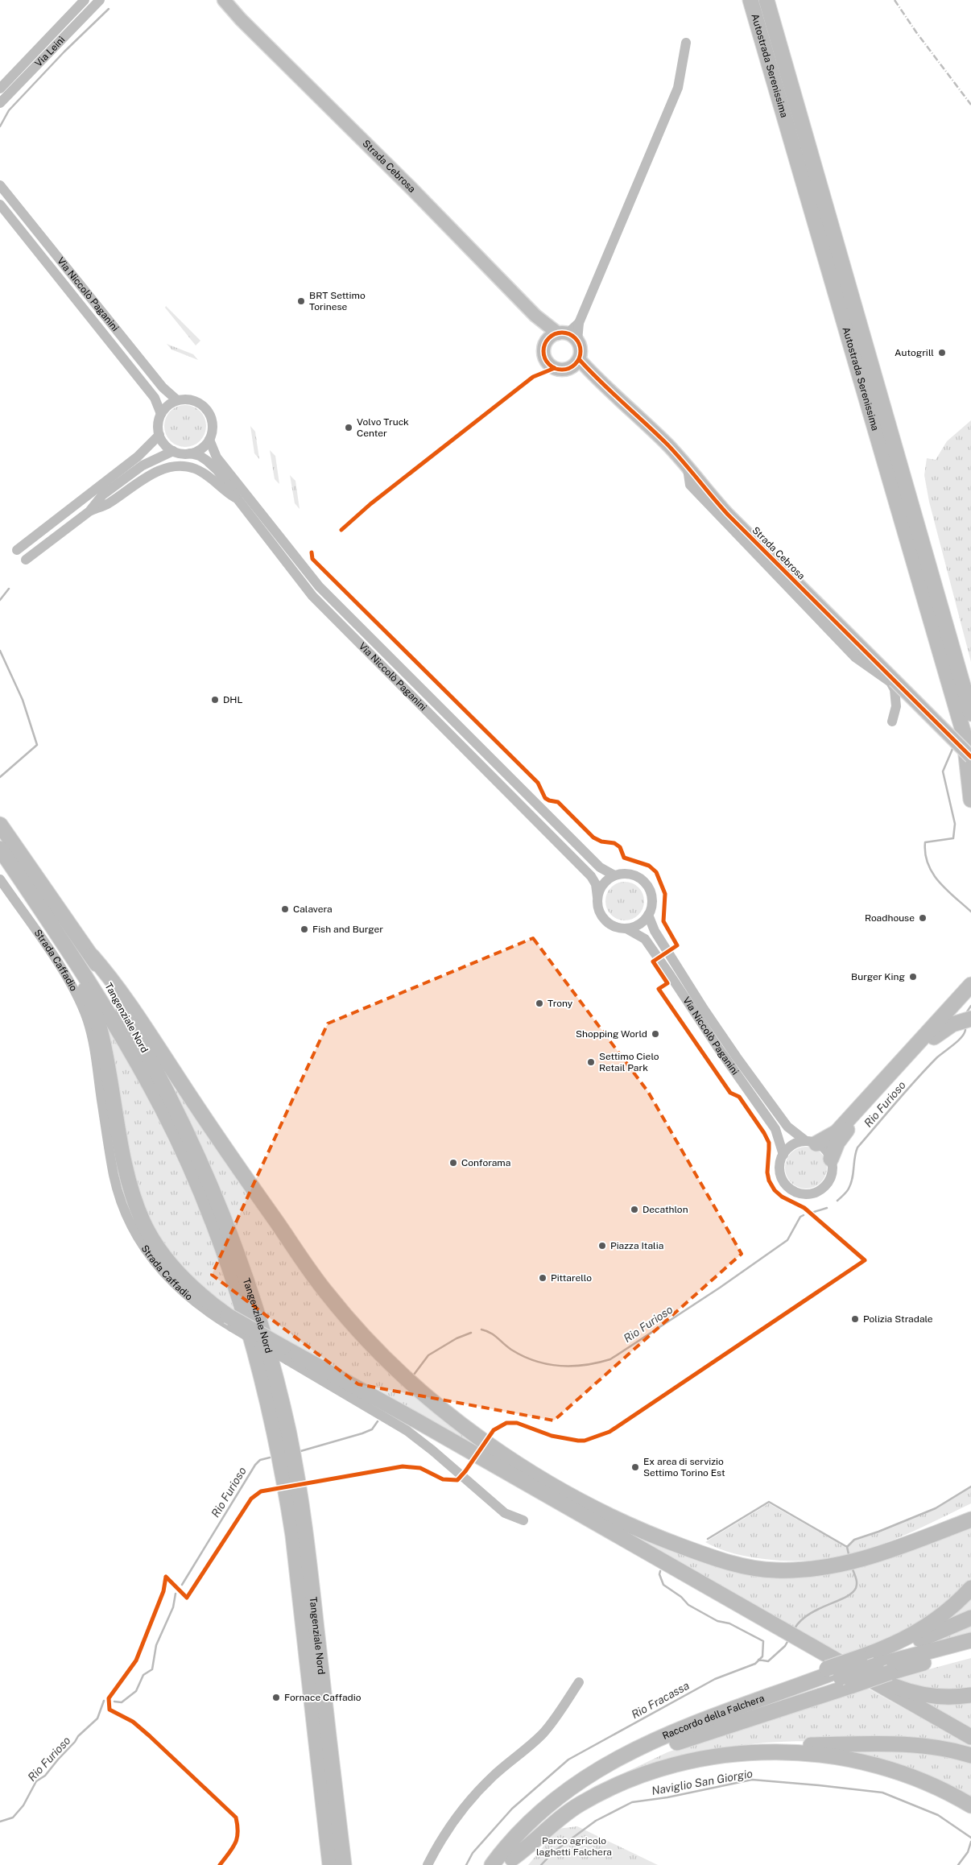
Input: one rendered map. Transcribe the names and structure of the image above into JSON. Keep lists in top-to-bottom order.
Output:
{
  "streets": {
    "highway": ["Autostrada Serenissima", "Tangenziale Nord", "Raccordo della Falchera"],
    "main road": ["Strada Cebrosa"],
    "street": ["Via Leinì", "Via Niccolò Paganini", "Strada Caffadio"]
  },
  "crossings": [
    ["Autostrada Serenissima", "Strada Cebrosa"]
  ],
  "water": ["Rio Furioso", "Rio Fracassa", "Naviglio San Giorgio"],
  "parks": ["Parco agricolo laghetti Falchera"],
  "places": [
    "BRT Settimo Torinese",
    "Autogrill",
    "Volvo Truck Center",
    "DHL",
    "Calavera",
    "Roadhouse",
    "Fish and Burger",
    "Burger King",
    "Trony",
    "Shopping World",
    "Settimo Cielo Retail Park",
    "Conforama",
    "Decathlon",
    "Piazza Italia",
    "Pittarello",
    "Polizia Stradale",
    "Ex area di servizio Settimo Torino Est",
    "Fornace Caffadio"
  ]
}
